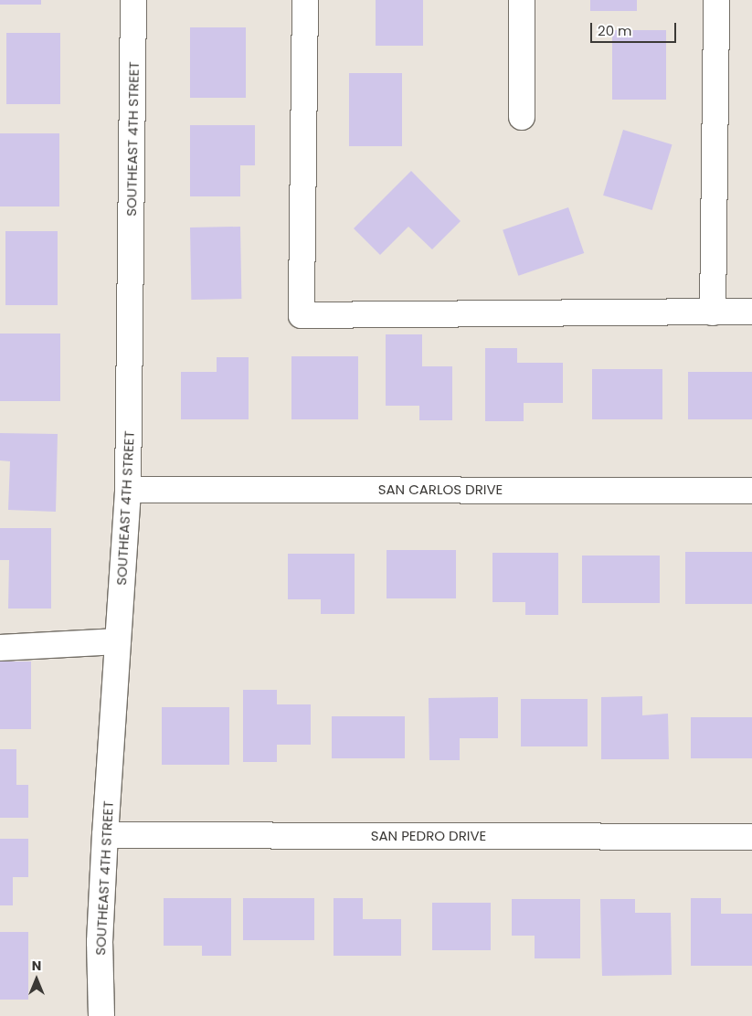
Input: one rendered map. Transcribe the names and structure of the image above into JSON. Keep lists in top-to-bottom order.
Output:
{
  "streets": {
    "street": ["SOUTHEAST 4TH STREET", "SAN CARLOS DRIVE", "SAN PEDRO DRIVE"]
  },
  "crossings": [
    ["SOUTHEAST 4TH STREET", "SAN CARLOS DRIVE"],
    ["SOUTHEAST 4TH STREET", "SAN PEDRO DRIVE"]
  ],
  "scale_bar": "20 m",
  "north": "top"
}
